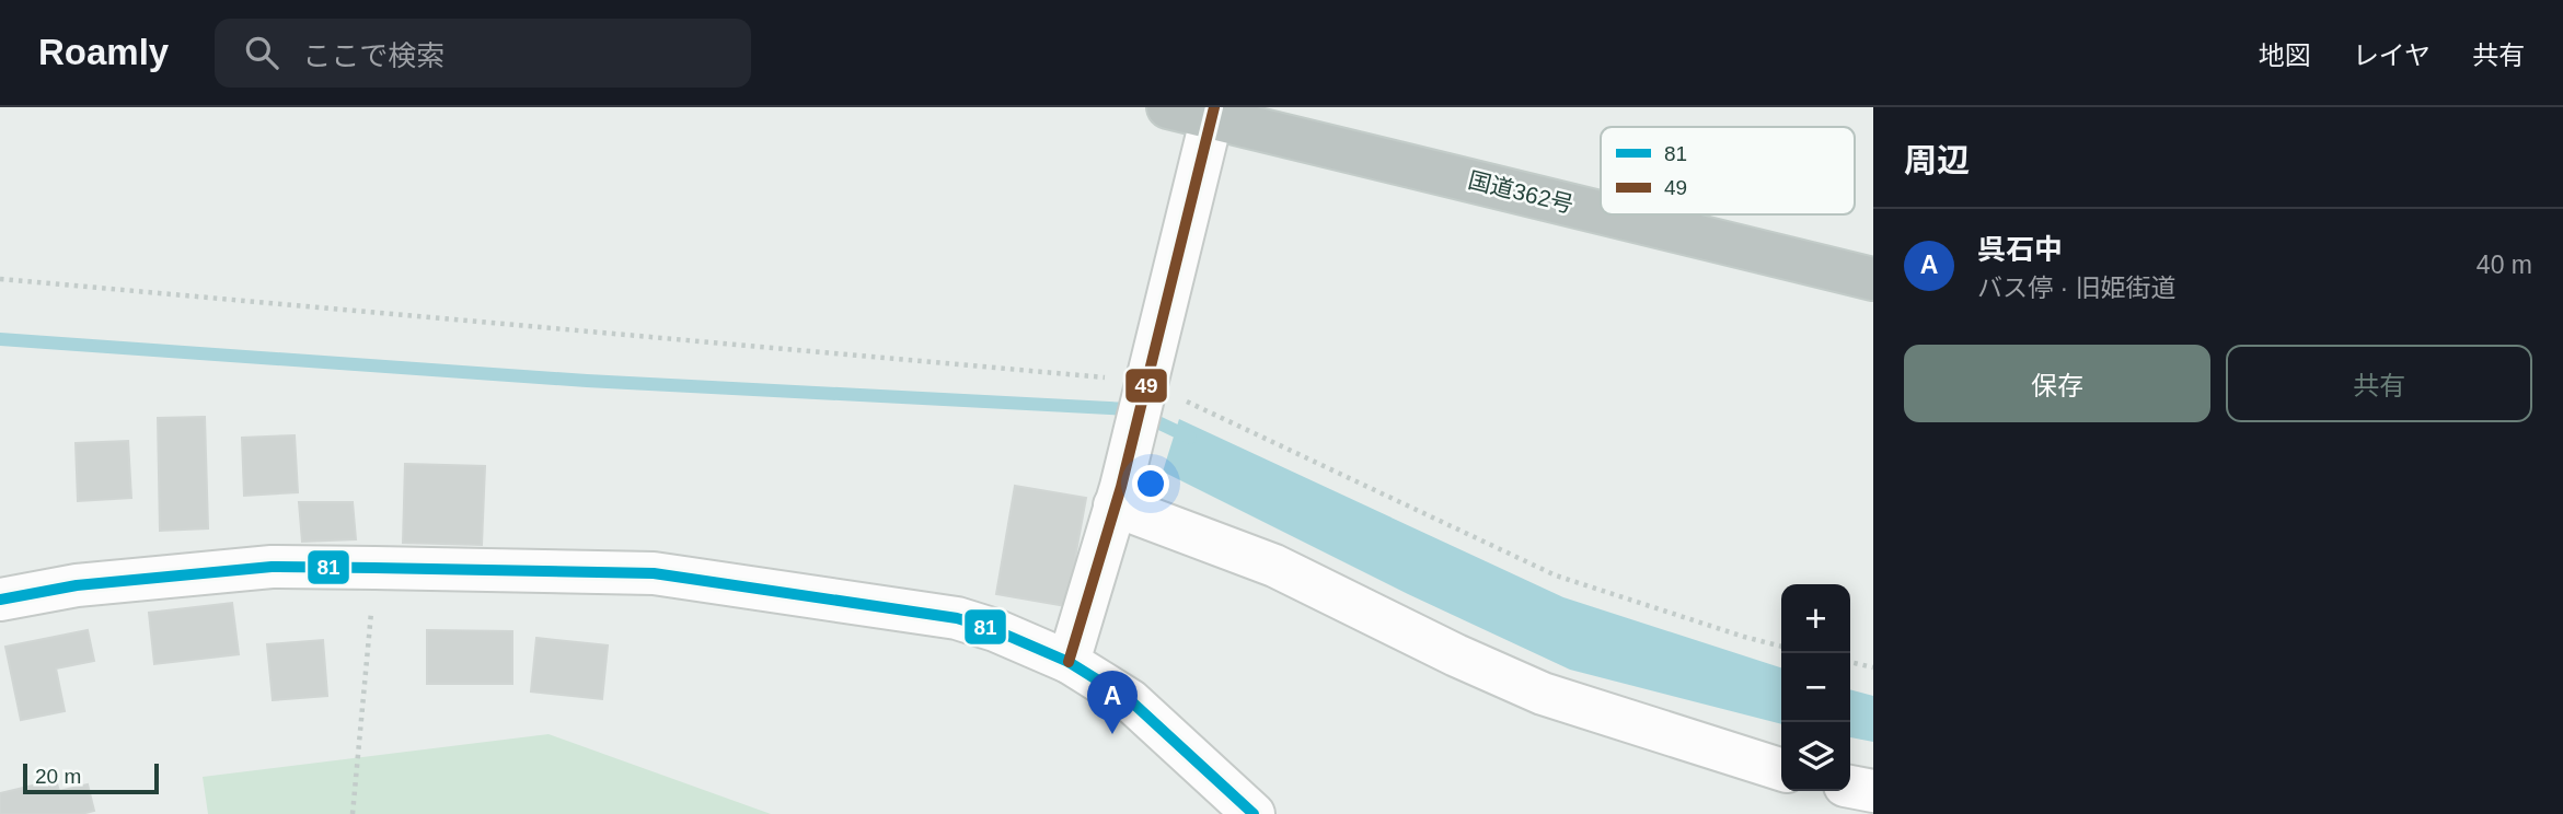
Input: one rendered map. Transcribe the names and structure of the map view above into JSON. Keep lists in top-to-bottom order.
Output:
{
  "streets": {
    "highway": ["国道362号"]
  },
  "lines": ["transit line 49", "transit line 81"],
  "legend": ["81", "49"],
  "scale_bar": "20 m",
  "page": {
    "header": "Roamly",
    "search": "ここで検索",
    "nav": ["地図", "レイヤ", "共有"],
    "heading": "周辺",
    "list": [
      {
        "mark": "A",
        "name": "呉石中",
        "note": "バス停 · 旧姫街道",
        "value": "40 m"
      }
    ],
    "buttons": ["保存", "共有"],
    "map_buttons": ["+", "−"],
    "pins": "A",
    "scale": "20 m"
  }
}
